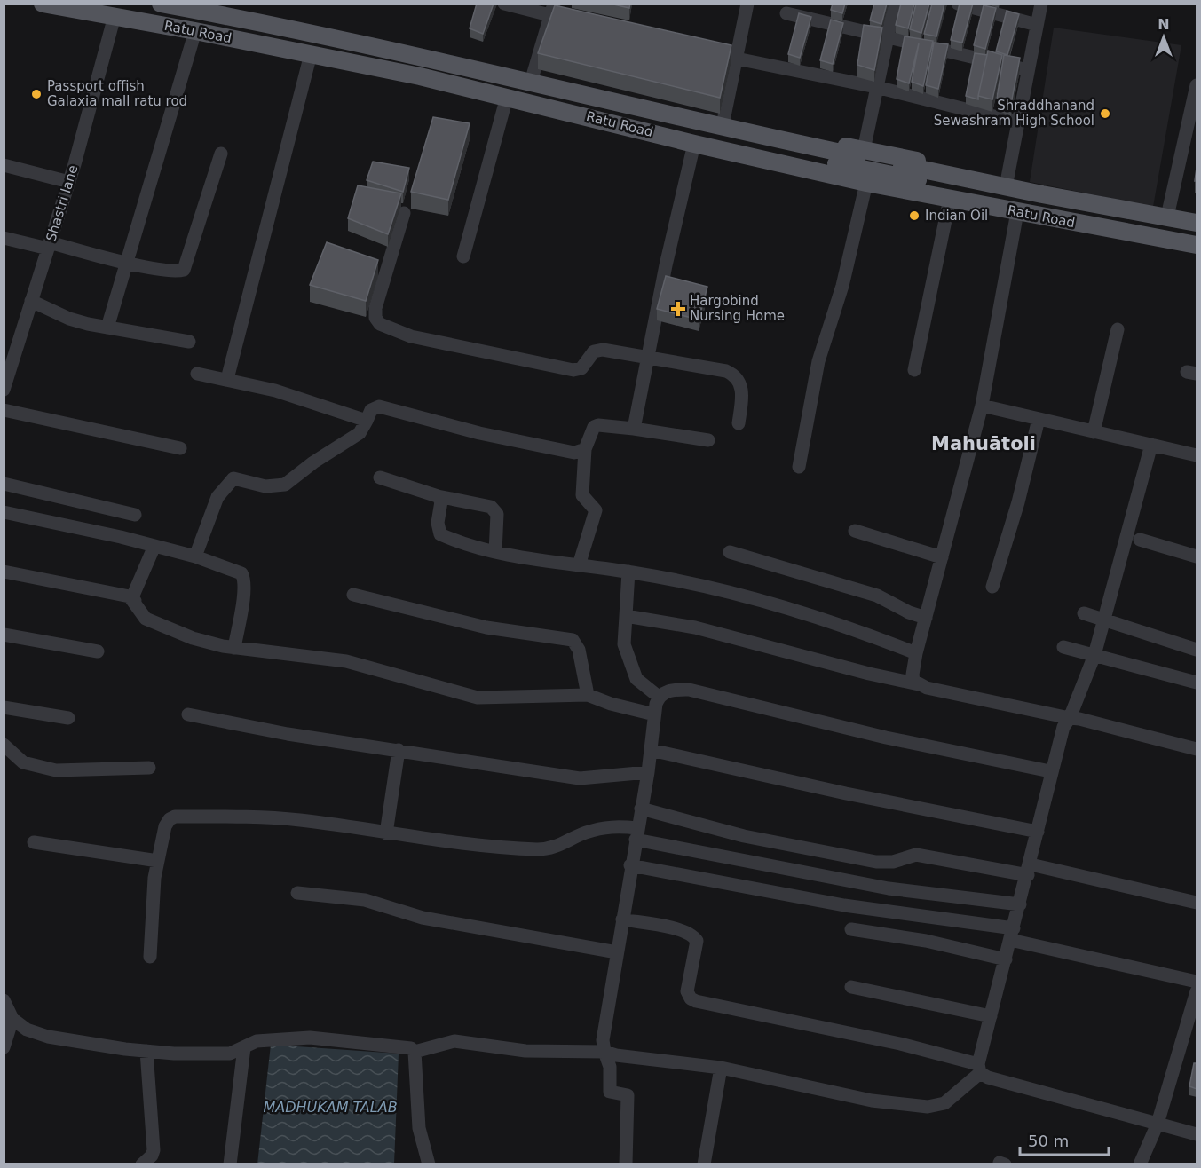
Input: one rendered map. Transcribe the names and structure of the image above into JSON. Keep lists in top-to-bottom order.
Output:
{
  "streets": {
    "main road": ["Ratu Road"],
    "street": ["Shastri lane"]
  },
  "crossings": [
    ["Ratu Road", "Shastri lane"]
  ],
  "districts": ["Mahuātoli"],
  "water": ["MADHUKAM TALAB"],
  "places": {
    "other": ["Passport offish Galaxia mall ratu rod", "Shraddhanand Sewashram High School", "Indian Oil"],
    "health": ["Hargobind Nursing Home"]
  },
  "scale_bar": "50 m",
  "north": "top"
}
